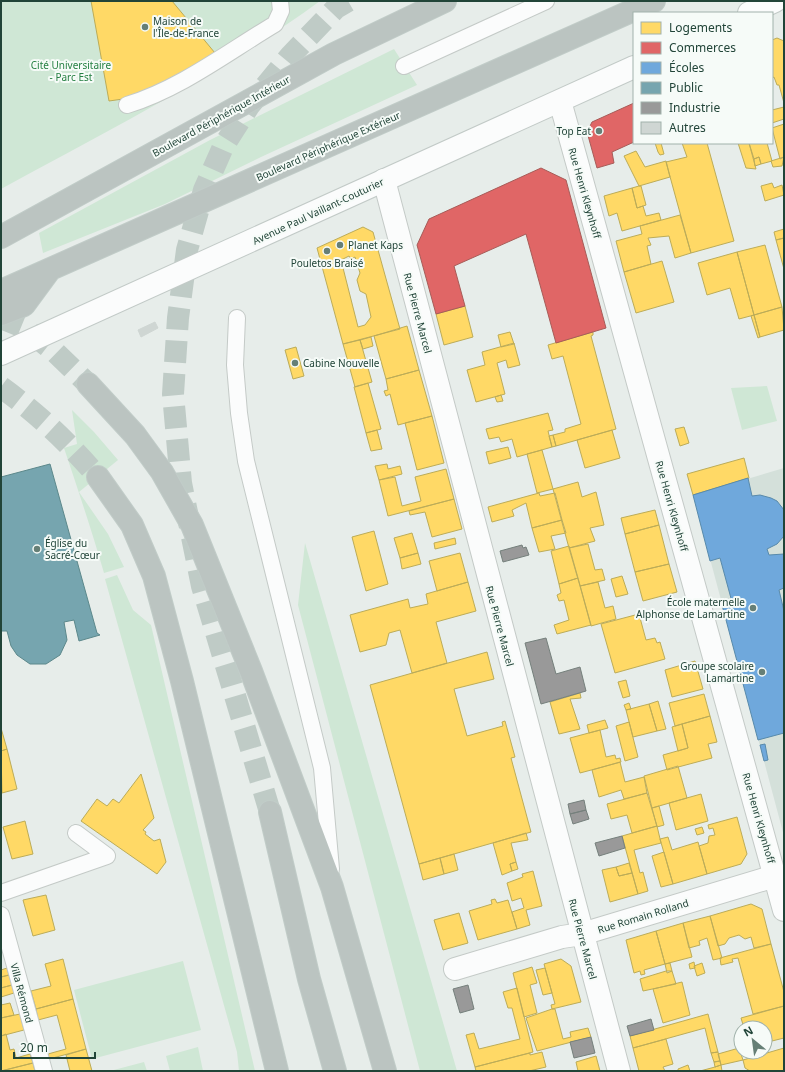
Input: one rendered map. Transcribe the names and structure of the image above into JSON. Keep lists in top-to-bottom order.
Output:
{
  "streets": {
    "highway": ["Boulevard Périphérique Intérieur", "Boulevard Périphérique Extérieur"],
    "street": [
      "Rue Henri Kleynhoff",
      "Avenue Paul Vaillant-Couturier",
      "Rue Pierre Marcel",
      "Rue Romain Rolland"
    ],
    "lane": ["Villa Rémond"]
  },
  "crossings": [
    ["Rue Henri Kleynhoff", "Avenue Paul Vaillant-Couturier"],
    ["Rue Henri Kleynhoff", "Rue Romain Rolland"],
    ["Avenue Paul Vaillant-Couturier", "Rue Pierre Marcel"],
    ["Rue Pierre Marcel", "Rue Romain Rolland"]
  ],
  "parks": ["Cité Universitaire - Parc Est"],
  "places": [
    "Maison de l'Île-de-France",
    "Top Eat",
    "Planet Kaps",
    "Pouletos Braisé",
    "Cabine Nouvelle",
    "Église du Sacré-Cœur",
    "École maternelle Alphonse de Lamartine",
    "Groupe scolaire Lamartine"
  ],
  "legend": [
    "Logements",
    "Commerces",
    "Écoles",
    "Public",
    "Industrie",
    "Autres"
  ],
  "scale_bar": "20 m",
  "north": "top left"
}
